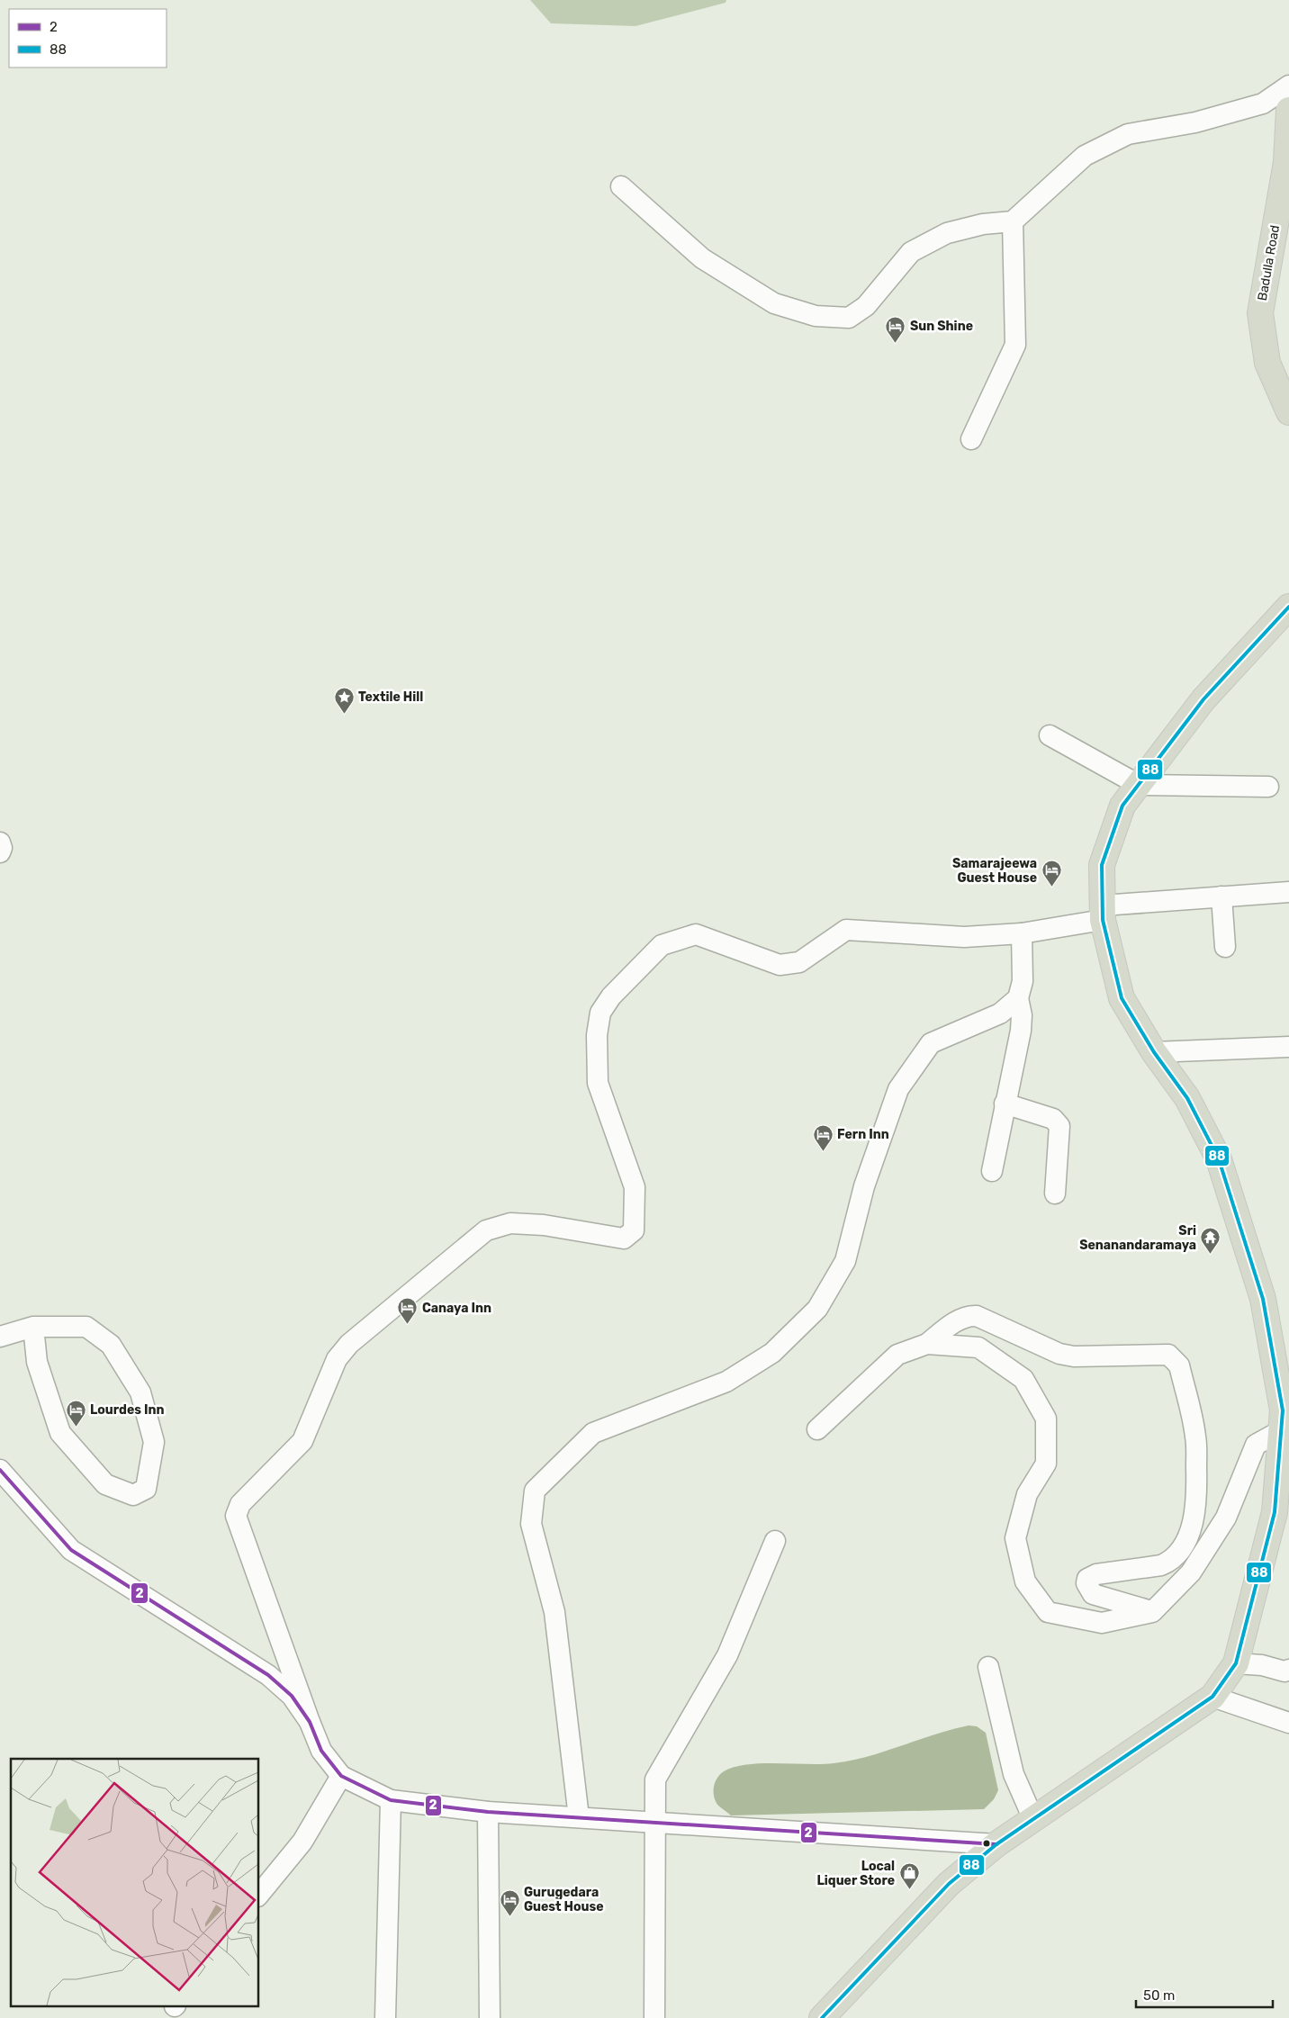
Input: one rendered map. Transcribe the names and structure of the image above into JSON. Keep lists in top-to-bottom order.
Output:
{
  "streets": {
    "highway": ["Badulla Road"]
  },
  "places": {
    "hotel": [
      "Sun Shine",
      "Samarajeewa Guest House",
      "Fern Inn",
      "Canaya Inn",
      "Lourdes Inn",
      "Gurugedara Guest House"
    ],
    "place": ["Textile Hill"],
    "temple": ["Sri Senanandaramaya"],
    "shop": ["Local Liquer Store"]
  },
  "lines": ["transit line 88", "transit line 2"],
  "legend": ["2", "88"],
  "scale_bar": "50 m"
}
